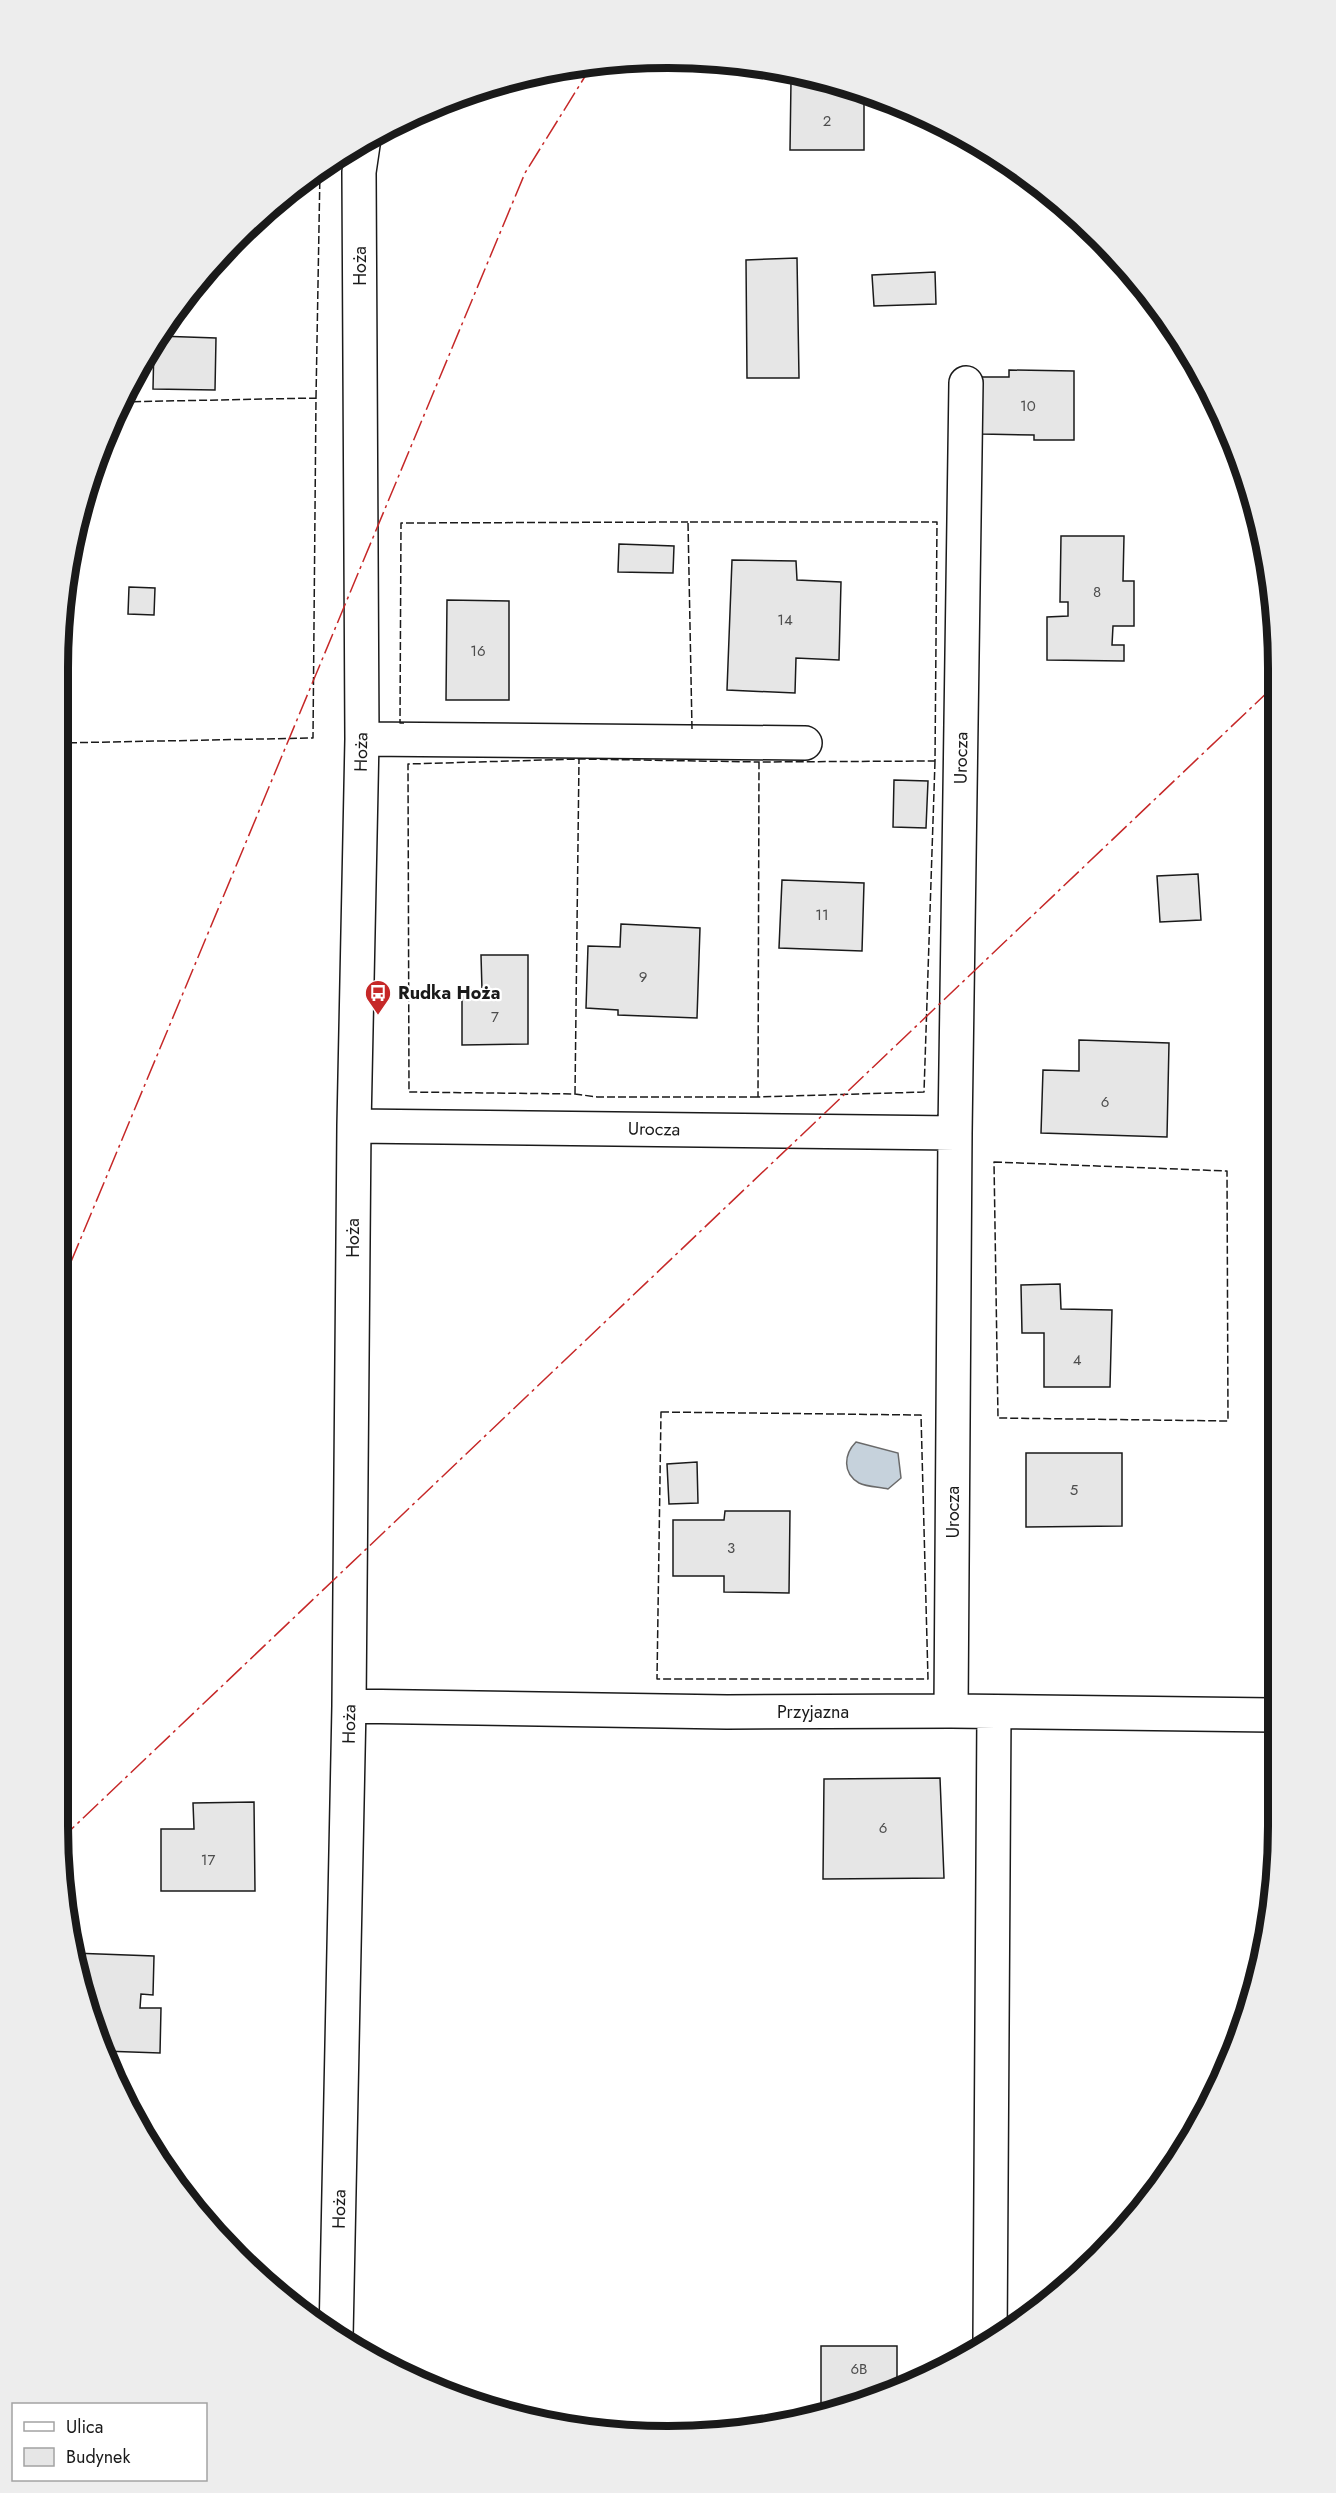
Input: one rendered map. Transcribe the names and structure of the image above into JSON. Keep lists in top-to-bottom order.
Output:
{
  "streets": {
    "street": ["Hoża", "Urocza", "Przyjazna"]
  },
  "crossings": [
    ["Hoża", "Urocza"],
    ["Hoża", "Przyjazna"],
    ["Urocza", "Przyjazna"]
  ],
  "places": {
    "bus stop": ["Rudka Hoża"]
  },
  "house_numbers": [
    "2",
    "10",
    "8",
    "14",
    "16",
    "11",
    "9",
    "7",
    "6",
    "4",
    "5",
    "3",
    "6",
    "17",
    "6B"
  ],
  "legend": ["Ulica", "Budynek"]
}
